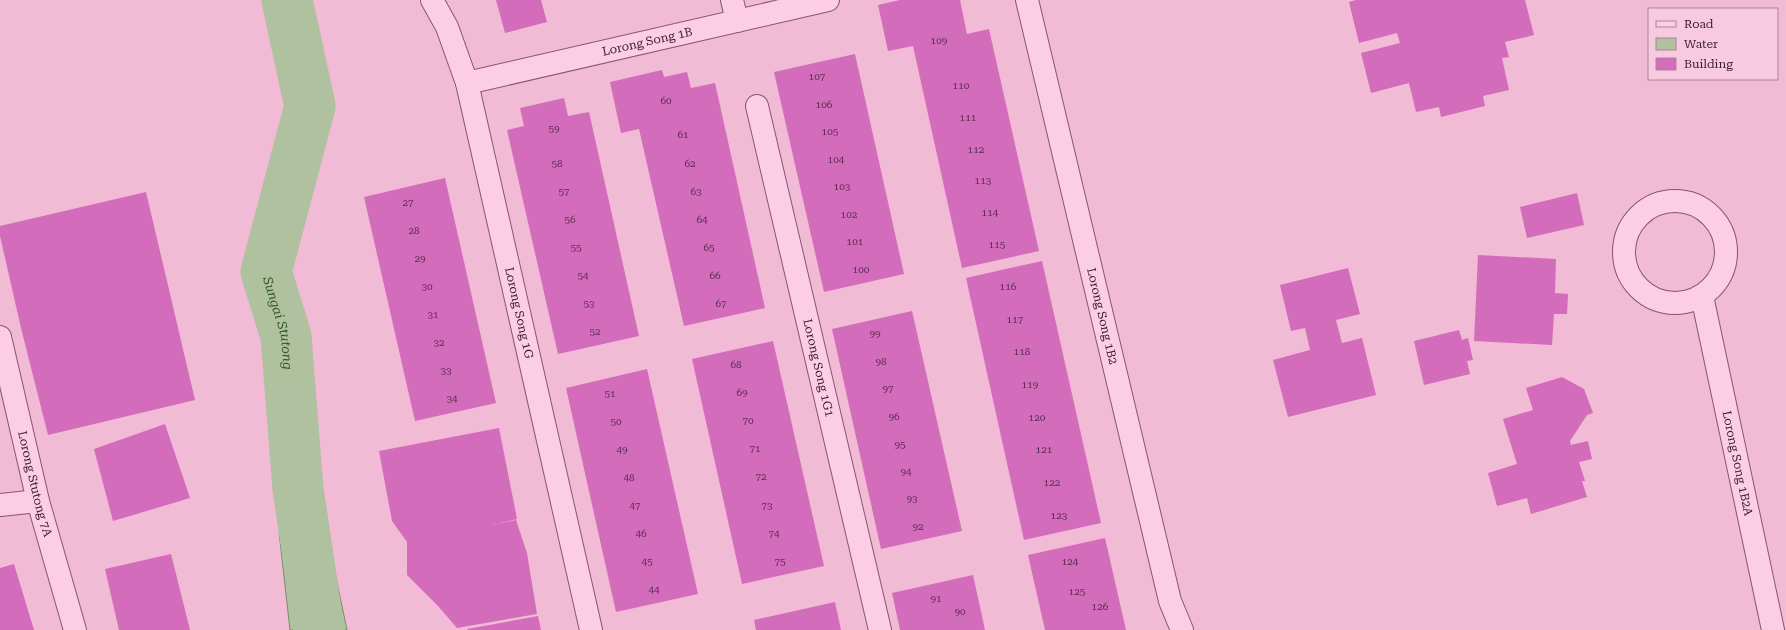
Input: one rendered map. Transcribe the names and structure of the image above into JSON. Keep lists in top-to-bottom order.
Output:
{
  "streets": {
    "street": [
      "Lorong Song 1B",
      "Lorong Song 1G",
      "Lorong Song 1B2",
      "Lorong Song 1G1",
      "Lorong Song 1B2A",
      "Lorong Stutong 7A"
    ]
  },
  "crossings": [
    ["Lorong Song 1B", "Lorong Song 1G"]
  ],
  "water": ["Sungai Stutong"],
  "house_numbers": [
    "109",
    "107",
    "110",
    "60",
    "106",
    "111",
    "59",
    "105",
    "61",
    "112",
    "104",
    "58",
    "62",
    "113",
    "103",
    "57",
    "63",
    "27",
    "114",
    "102",
    "56",
    "64",
    "28",
    "101",
    "115",
    "55",
    "65",
    "29",
    "100",
    "54",
    "66",
    "30",
    "116",
    "53",
    "67",
    "31",
    "117",
    "52",
    "99",
    "32",
    "118",
    "98",
    "68",
    "33",
    "119",
    "97",
    "69",
    "51",
    "34",
    "96",
    "120",
    "70",
    "50",
    "95",
    "71",
    "49",
    "121",
    "94",
    "72",
    "48",
    "122",
    "93",
    "47",
    "73",
    "123",
    "92",
    "46",
    "74",
    "45",
    "75",
    "124",
    "44",
    "125",
    "91",
    "126",
    "90"
  ],
  "legend": ["Road", "Water", "Building"]
}
